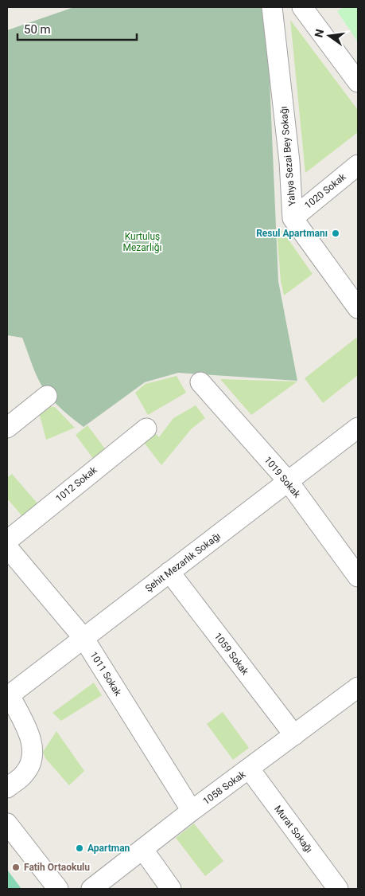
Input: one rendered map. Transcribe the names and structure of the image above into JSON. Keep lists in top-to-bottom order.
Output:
{
  "streets": {
    "street": [
      "Yahya Sezai Bey Sokağı",
      "1020 Sokak",
      "1019 Sokak",
      "1012 Sokak",
      "Şehit Mezarlık Sokağı",
      "1059 Sokak",
      "1011 Sokak",
      "1058 Sokak",
      "Murat Sokağı"
    ]
  },
  "crossings": [
    ["Yahya Sezai Bey Sokağı", "1020 Sokak"],
    ["1019 Sokak", "Şehit Mezarlık Sokağı"],
    ["Şehit Mezarlık Sokağı", "1059 Sokak"],
    ["Şehit Mezarlık Sokağı", "1011 Sokak"],
    ["1059 Sokak", "1058 Sokak"],
    ["1011 Sokak", "1058 Sokak"],
    ["1058 Sokak", "Murat Sokağı"]
  ],
  "parks": ["Kurtuluş Mezarlığı"],
  "places": ["Resul Apartmanı", "Apartman", "Fatih Ortaokulu"],
  "scale_bar": "50 m",
  "north": "left"
}
